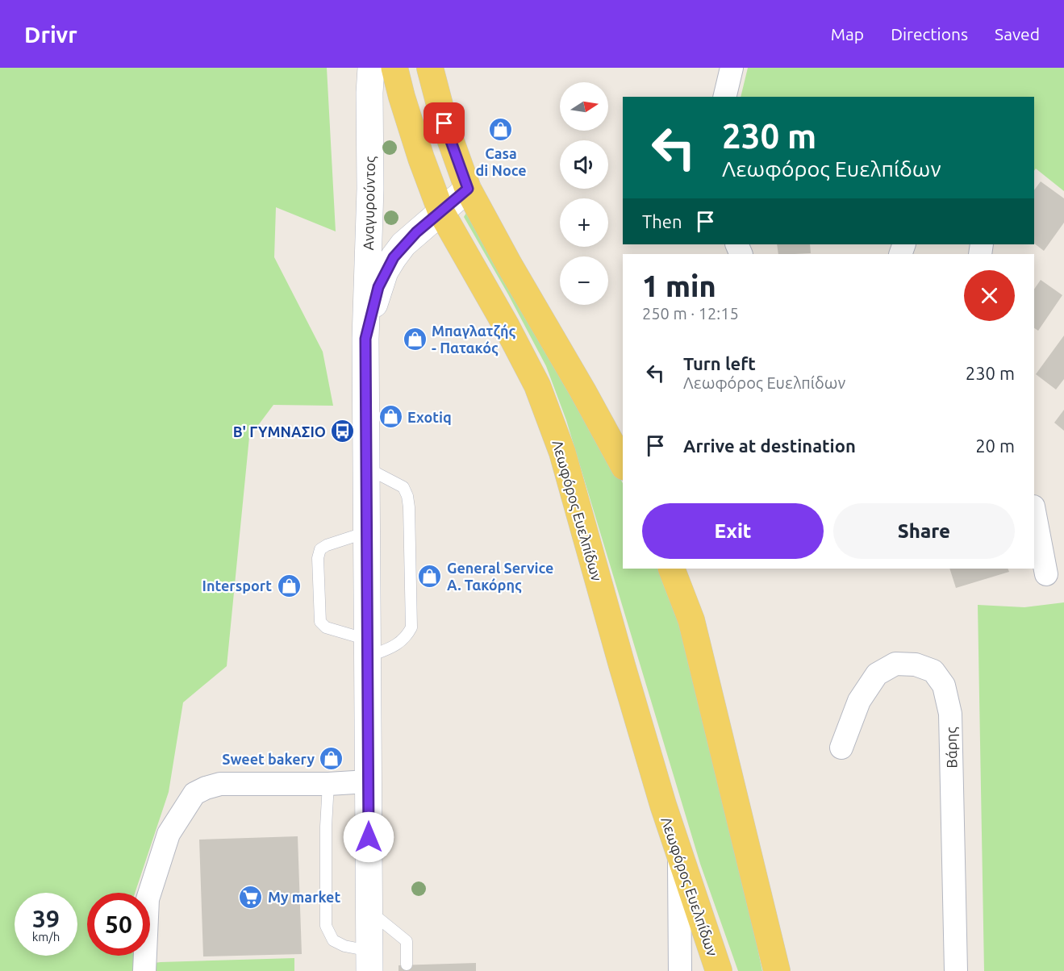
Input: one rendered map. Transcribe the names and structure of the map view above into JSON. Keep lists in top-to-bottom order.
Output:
{
  "streets": {
    "main road": ["Αναγυρούντος", "Λεωφόρος Ευελπίδων"],
    "street": ["Βάρης"]
  },
  "crossings": [
    ["Αναγυρούντος", "Λεωφόρος Ευελπίδων"]
  ],
  "places": {
    "shop": [
      "Casa di Noce",
      "Μπαγλατζής - Πατακός",
      "Exotiq",
      "General Service Α. Τακόρης",
      "Intersport",
      "Sweet bakery"
    ],
    "bus stop": ["Β' ΓΥΜΝΑΣΙΟ"],
    "supermarket": ["My market"]
  },
  "north": "right",
  "page": {
    "header": "Drivr",
    "nav": ["Map", "Directions", "Saved"],
    "map_buttons": ["+", "−"],
    "turn": ["230 m", "Λεωφόρος Ευελπίδων"],
    "then": "Then",
    "heading": ["1 min", "250 m · 12:15"],
    "list": [
      {
        "name": "Turn left",
        "note": "Λεωφόρος Ευελπίδων",
        "value": "230 m"
      },
      {
        "name": "Arrive at destination",
        "value": "20 m"
      }
    ],
    "buttons": ["Exit", "Share"],
    "speed": "39 km/h",
    "limit": "50"
  }
}
